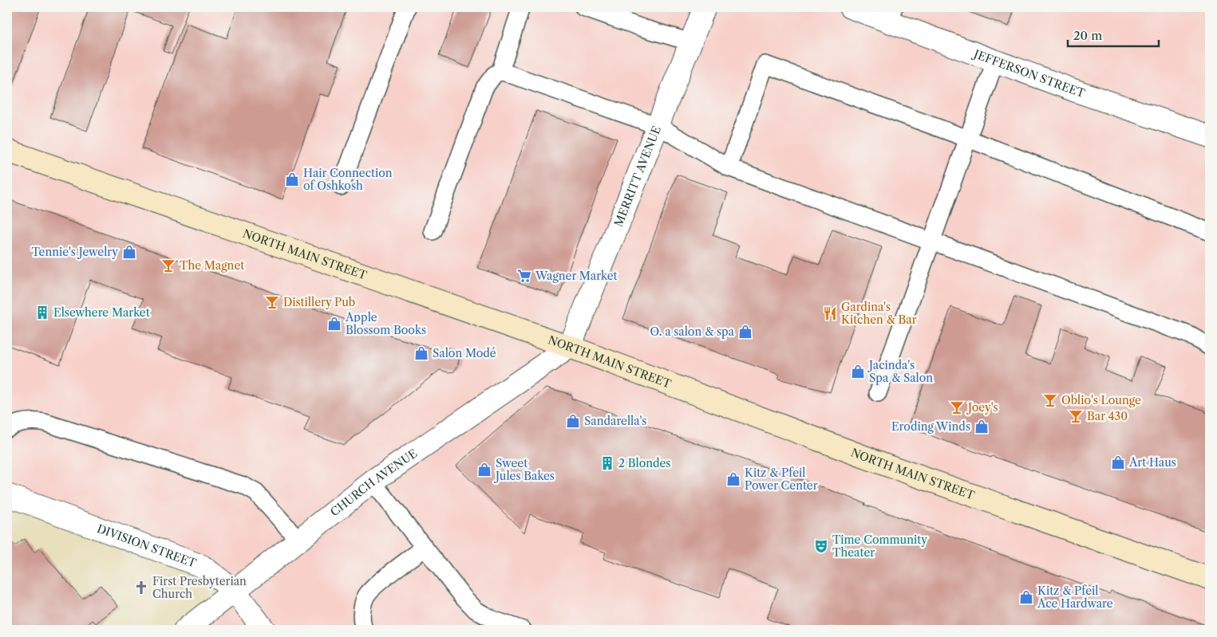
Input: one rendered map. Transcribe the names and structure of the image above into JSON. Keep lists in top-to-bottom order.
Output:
{
  "streets": {
    "main road": ["NORTH MAIN STREET"],
    "street": [
      "JEFFERSON STREET",
      "MERRITT AVENUE",
      "CHURCH AVENUE",
      "DIVISION STREET"
    ]
  },
  "crossings": [
    ["MERRITT AVENUE", "NORTH MAIN STREET"],
    ["MERRITT AVENUE", "CHURCH AVENUE"],
    ["NORTH MAIN STREET", "CHURCH AVENUE"],
    ["CHURCH AVENUE", "DIVISION STREET"]
  ],
  "places": {
    "shop": [
      "Hair Connection of Oshkosh",
      "Tennie's Jewelry",
      "Apple Blossom Books",
      "O. a salon & spa",
      "Salon Modé",
      "Jacinda's Spa & Salon",
      "Sandarella's",
      "Eroding Winds",
      "Art Haus",
      "Sweet Jules Bakes",
      "Kitz & Pfeil Power Center",
      "Kitz & Pfeil Ace Hardware"
    ],
    "bar": [
      "The Magnet",
      "Distillery Pub",
      "Oblio's Lounge",
      "Joey's",
      "Bar 430"
    ],
    "supermarket": ["Wagner Market"],
    "building": ["Elsewhere Market", "2 Blondes"],
    "restaurant": ["Gardina's Kitchen & Bar"],
    "theatre": ["Time Community Theater"],
    "church": ["First Presbyterian Church"]
  },
  "scale_bar": "20 m"
}
